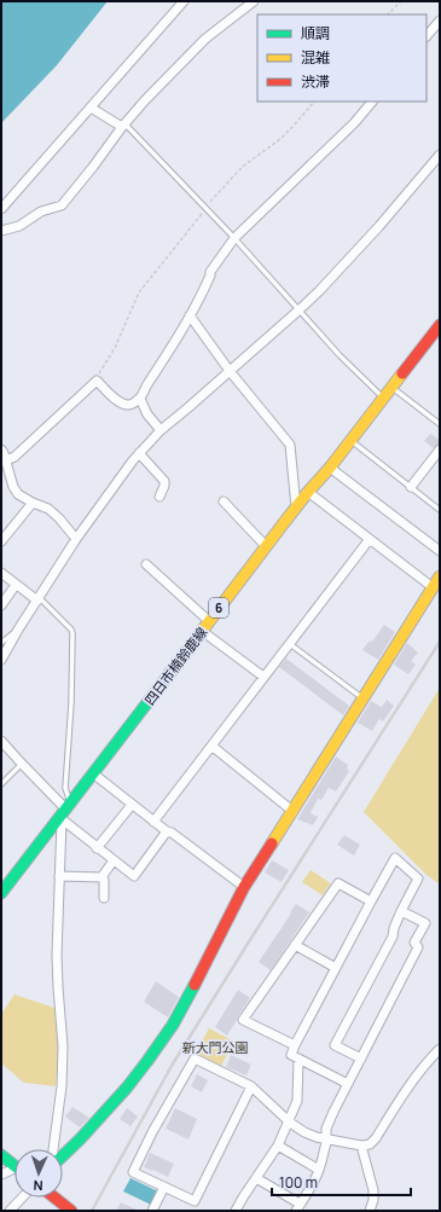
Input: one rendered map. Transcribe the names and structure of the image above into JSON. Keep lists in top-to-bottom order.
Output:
{
  "streets": {
    "main road": ["6", "四日市楠鈴鹿線"]
  },
  "parks": ["新大門公園"],
  "legend": ["順調", "混雑", "渋滞"],
  "scale_bar": "100 m",
  "north": "bottom"
}
